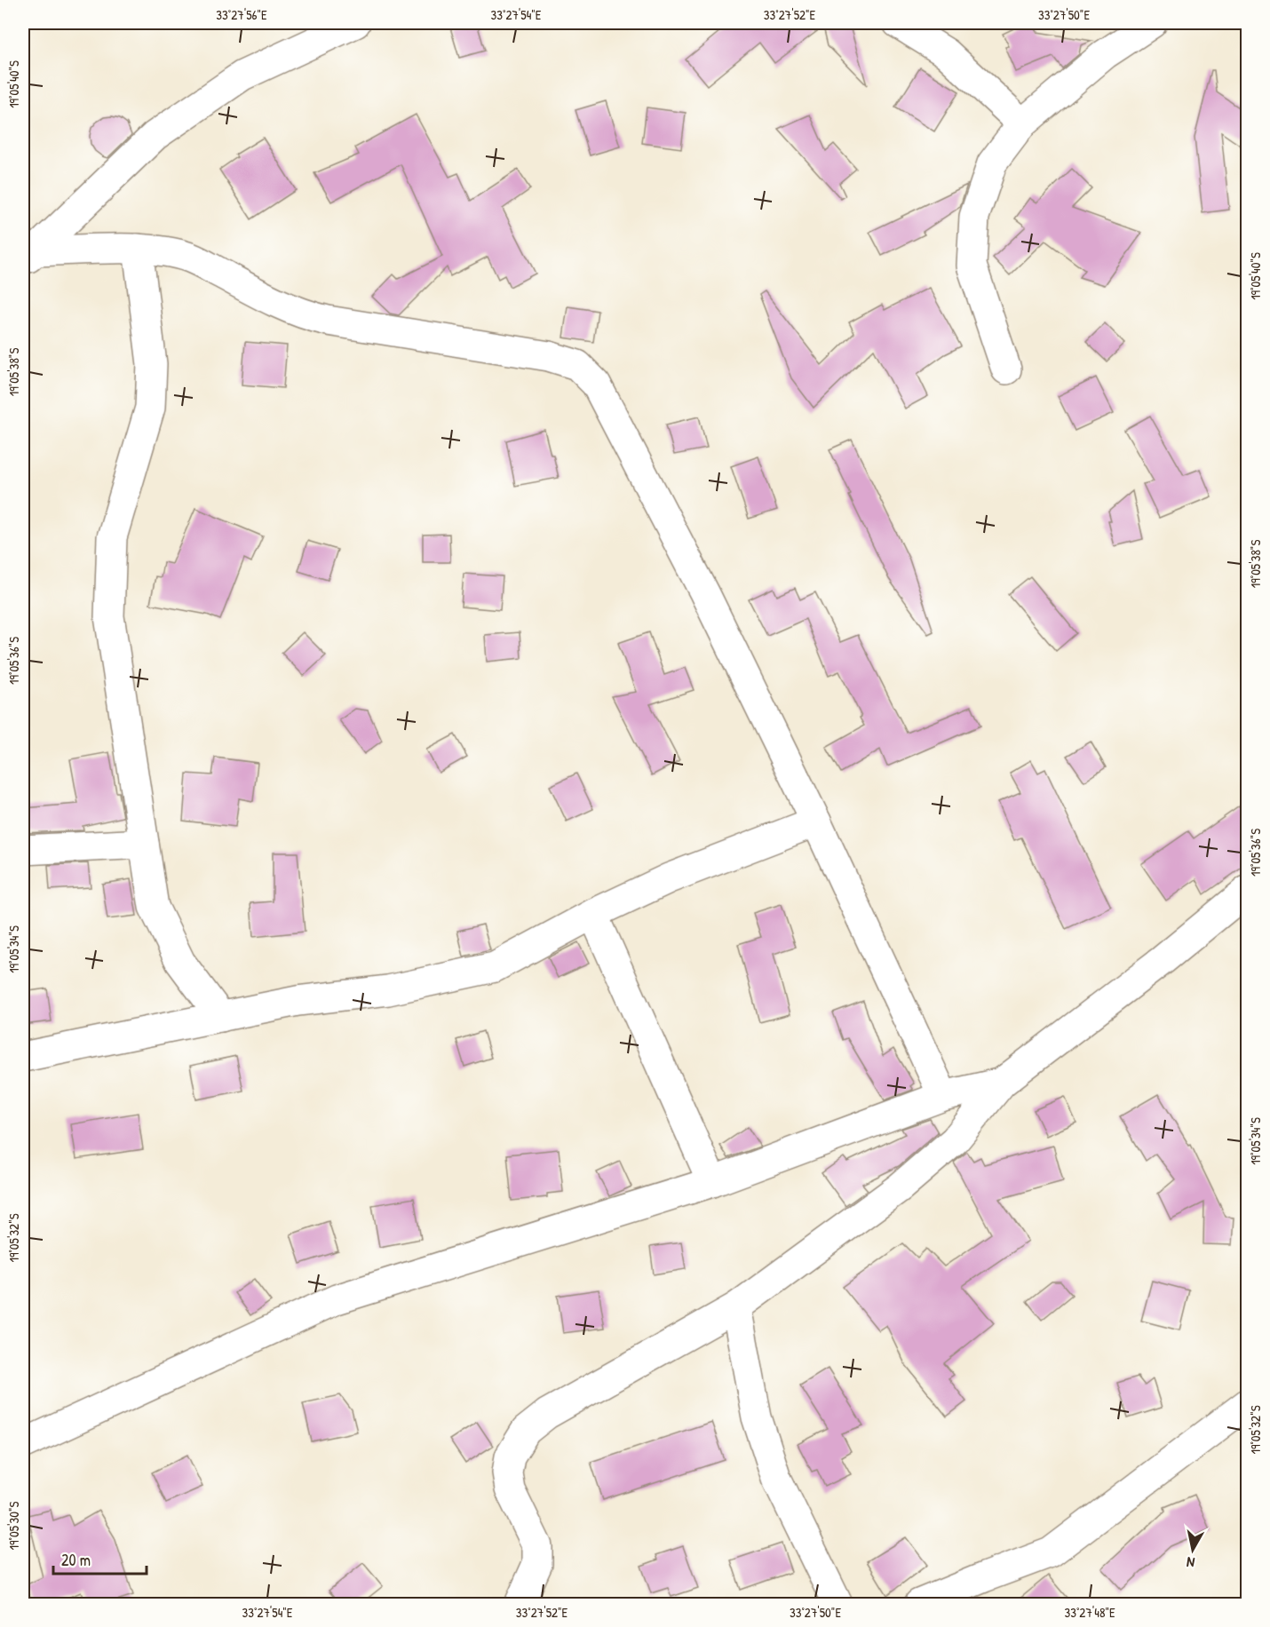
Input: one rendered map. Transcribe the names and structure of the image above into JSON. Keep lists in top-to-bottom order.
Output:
{
  "scale_bar": "20 m",
  "north": "bottom",
  "coordinates": [
    "33°27'56\"E",
    "33°27'54\"E",
    "33°27'52\"E",
    "33°27'50\"E",
    "19°05'40\"S",
    "19°05'38\"S",
    "19°05'36\"S",
    "19°05'34\"S",
    "19°05'32\"S",
    "19°05'30\"S",
    "33°27'48\"E"
  ]
}
